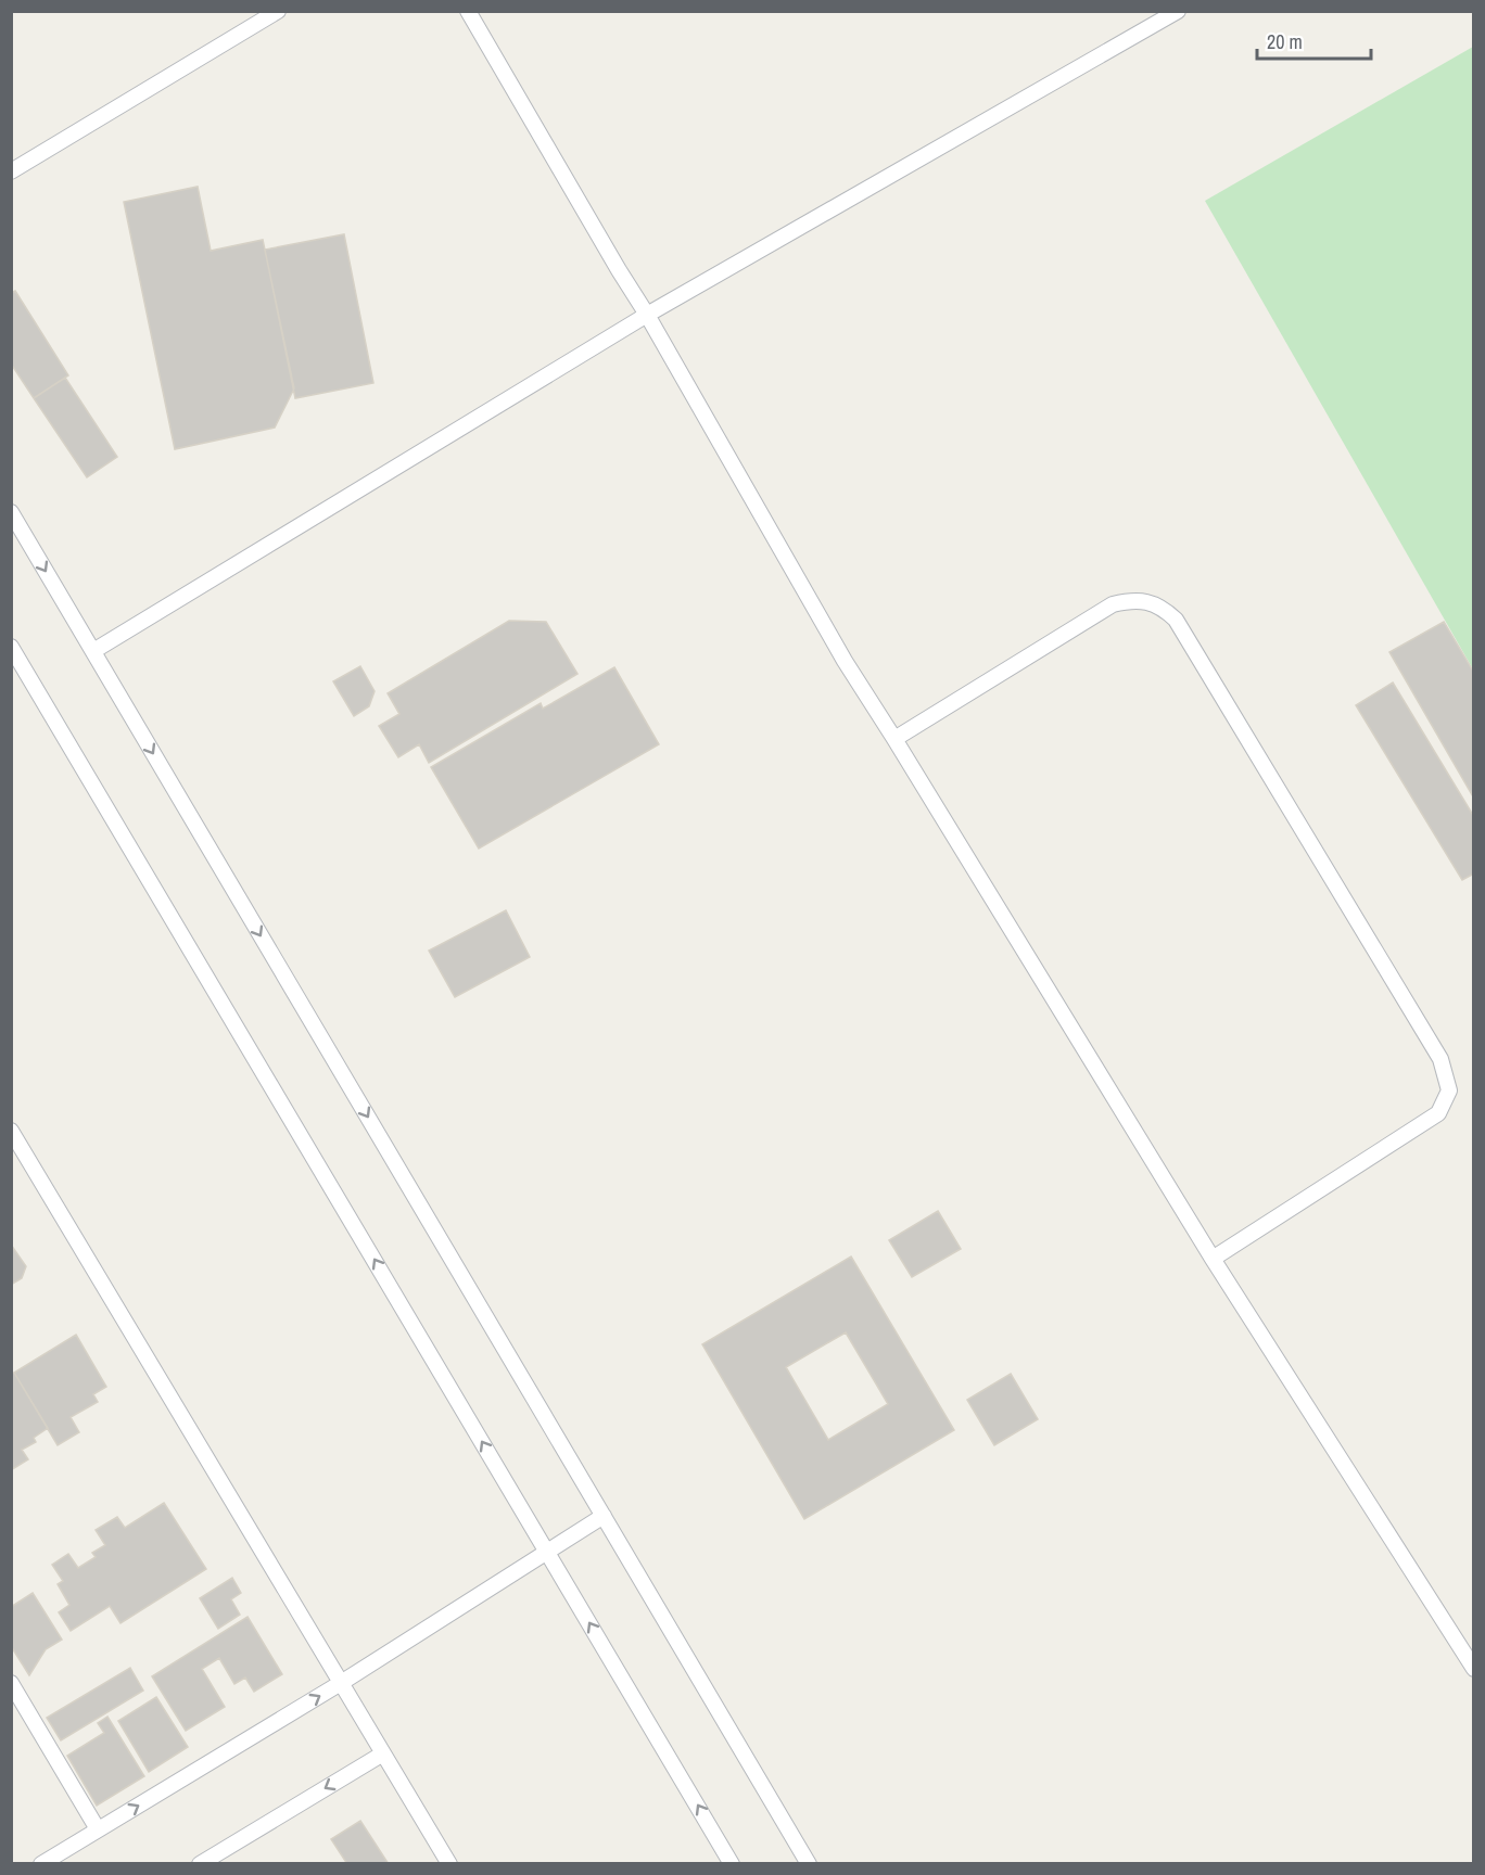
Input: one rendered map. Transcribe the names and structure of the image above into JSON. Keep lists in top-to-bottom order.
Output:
{
  "scale_bar": "20 m"
}
